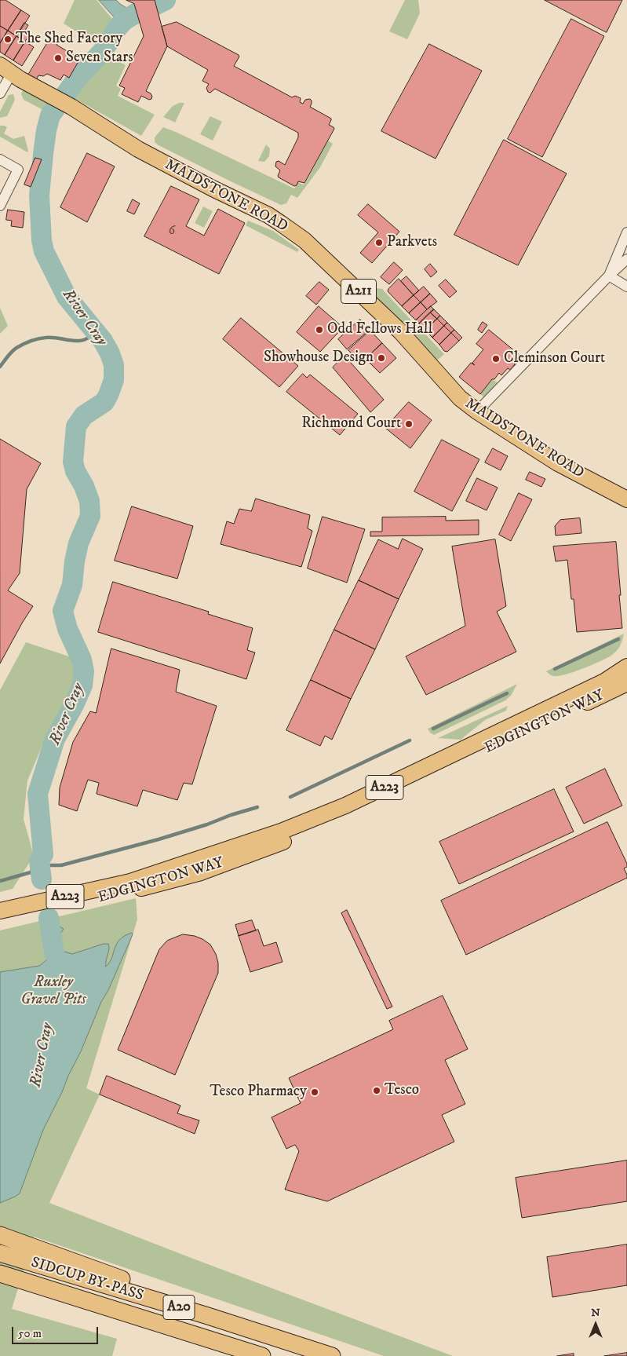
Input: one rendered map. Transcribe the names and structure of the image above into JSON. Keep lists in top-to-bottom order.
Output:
{
  "streets": {
    "highway": ["SIDCUP BY-PASS", "A20"],
    "main road": [
      "MAIDSTONE ROAD",
      "A211",
      "EDGINGTON WAY",
      "A223"
    ]
  },
  "crossings": [
    ["SIDCUP BY-PASS", "A20"]
  ],
  "water": ["River Cray"],
  "parks": ["Ruxley Gravel Pits"],
  "places": [
    "The Shed Factory",
    "Seven Stars",
    "Parkvets",
    "Odd Fellows Hall",
    "Showhouse Design",
    "Cleminson Court",
    "Richmond Court",
    "Tesco",
    "Tesco Pharmacy"
  ],
  "house_numbers": ["6"],
  "scale_bar": "50 m",
  "north": "top"
}
